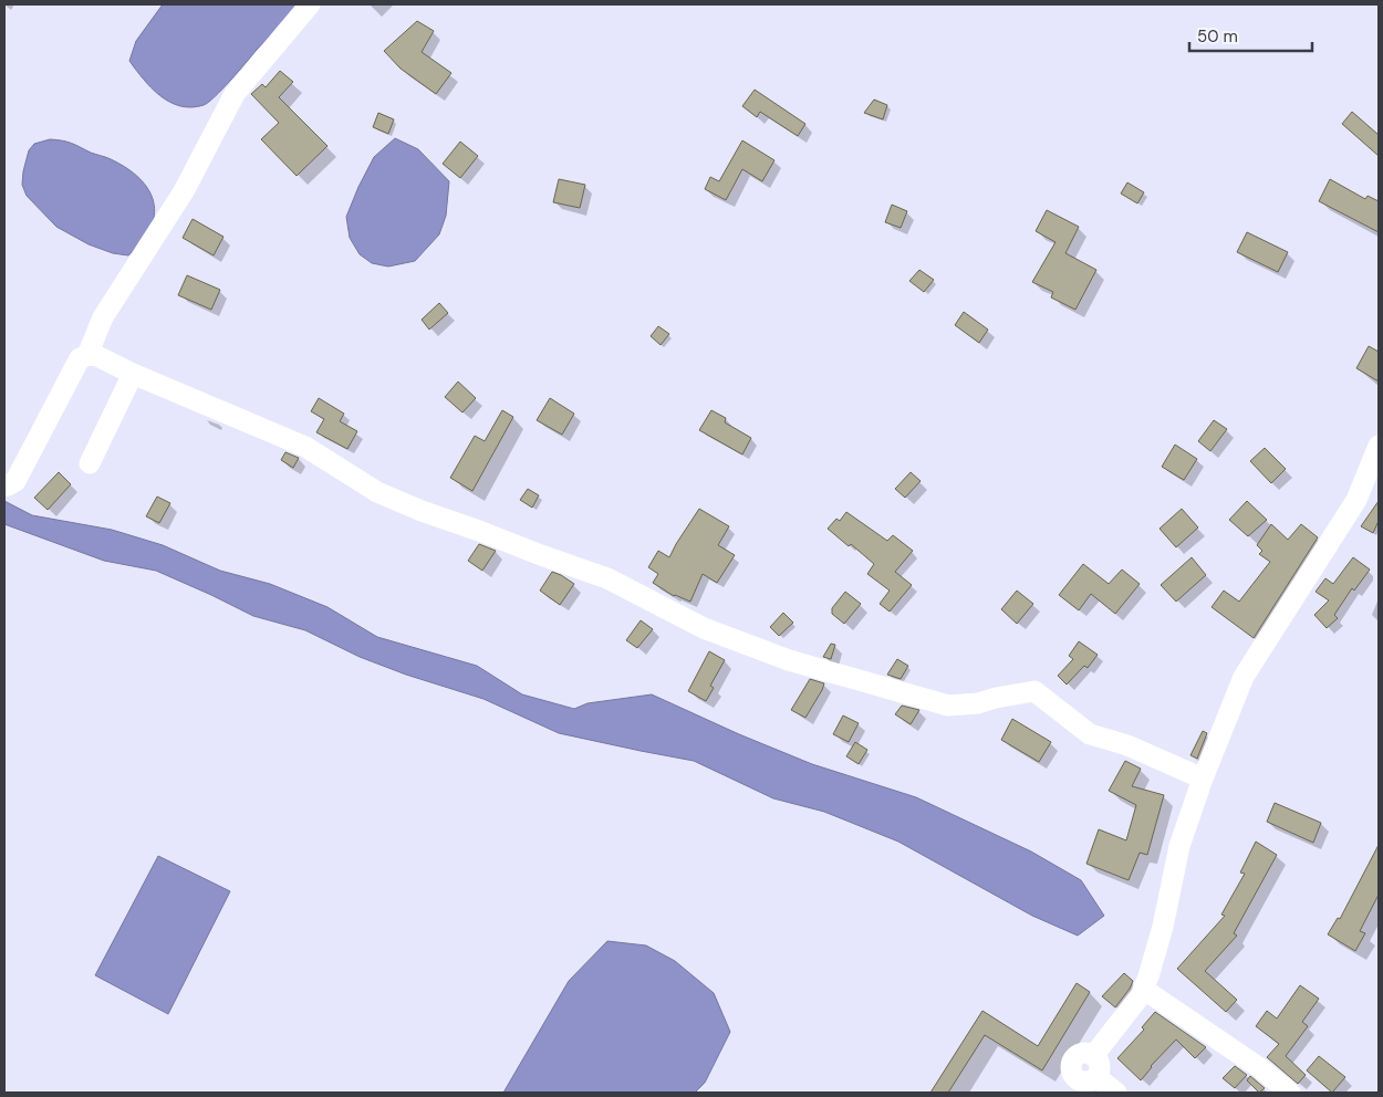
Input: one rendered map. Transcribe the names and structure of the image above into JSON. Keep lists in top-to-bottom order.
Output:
{
  "scale_bar": "50 m"
}
